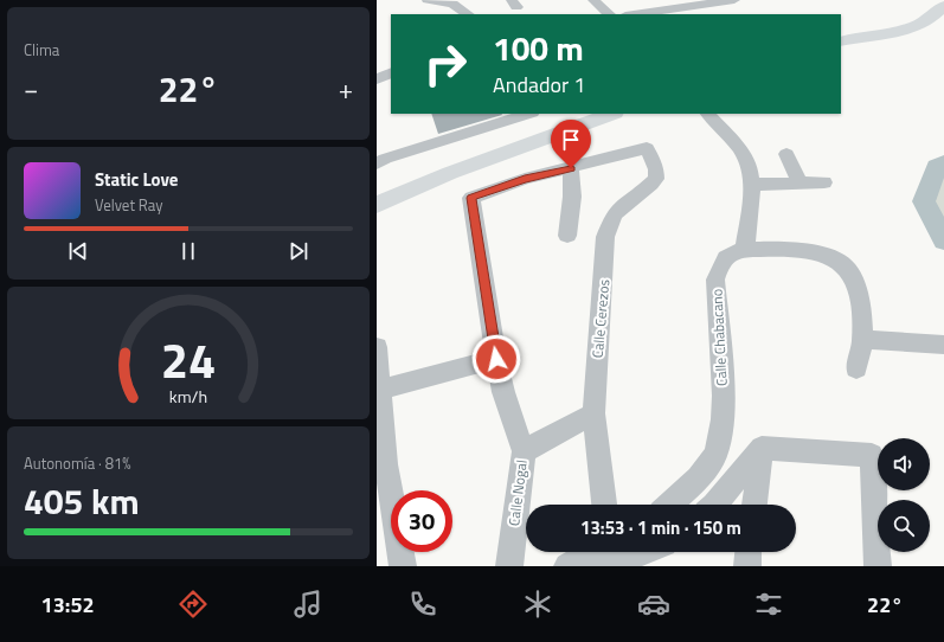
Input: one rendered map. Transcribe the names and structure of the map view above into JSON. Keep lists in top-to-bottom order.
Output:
{
  "streets": {
    "street": ["Calle Cerezos", "Calle Chabacano", "Calle Nogal"]
  },
  "crossings": [
    ["Calle Cerezos", "Calle Nogal"]
  ],
  "page": {
    "tile": [
      "Clima",
      ["Autonomía · 81%", "405 km"]
    ],
    "turn": ["100 m", "Andador 1"],
    "heat": ["−", "22°", "+"],
    "song": ["Static Love", "Velvet Ray"],
    "limit": "30",
    "trip": "13:53 · 1 min · 150 m",
    "tabs": ["13:52", "22°"],
    "gauge": ["24", "km/h"]
  }
}
